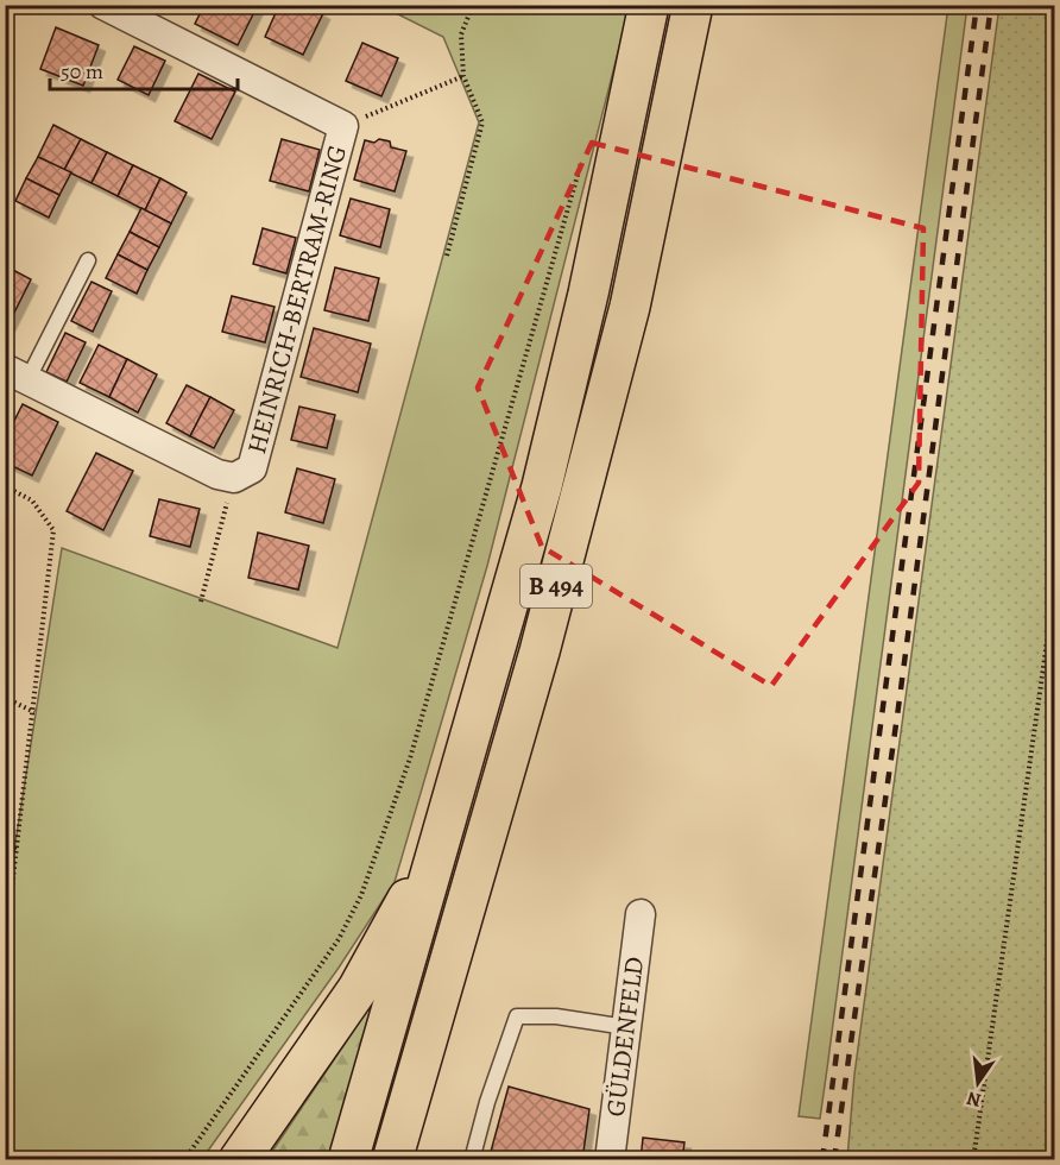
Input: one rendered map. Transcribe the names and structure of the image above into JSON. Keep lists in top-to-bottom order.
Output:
{
  "streets": {
    "highway": ["B 494"],
    "street": ["HEINRICH-BERTRAM-RING", "GÜLDENFELD"]
  },
  "scale_bar": "50 m",
  "north": "bottom"
}
